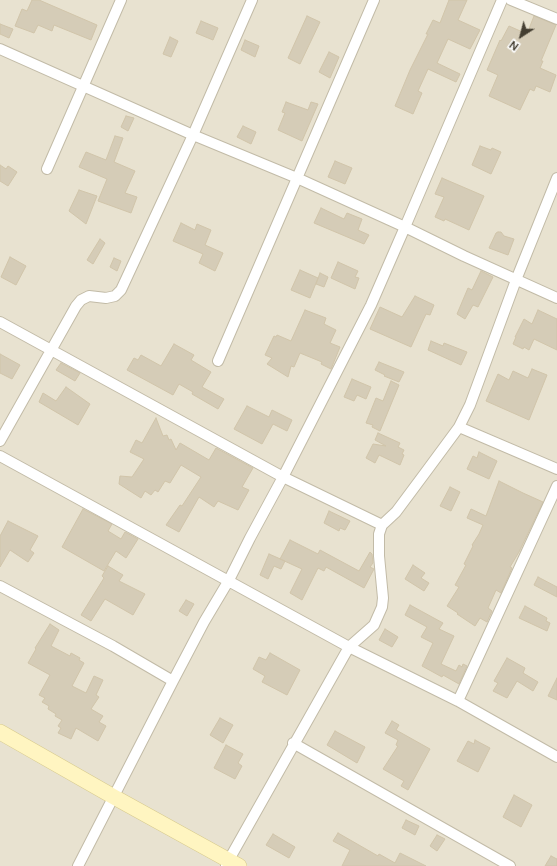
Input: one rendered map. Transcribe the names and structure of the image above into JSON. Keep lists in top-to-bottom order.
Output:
{
  "north": "bottom left"
}
